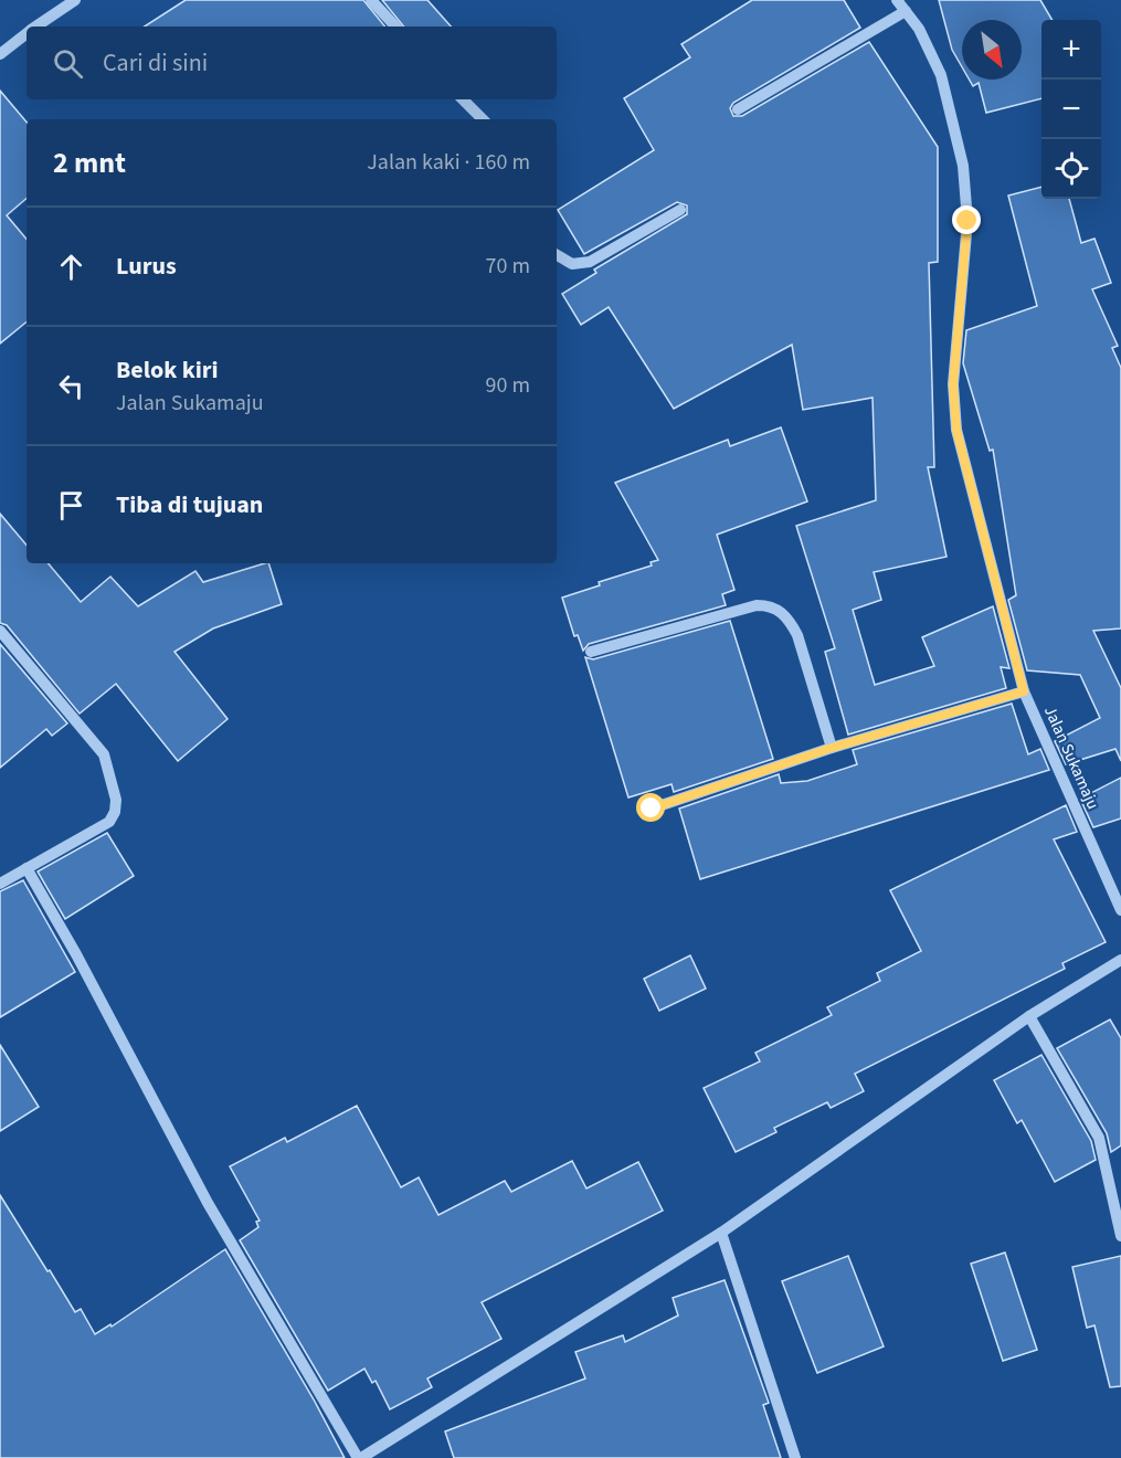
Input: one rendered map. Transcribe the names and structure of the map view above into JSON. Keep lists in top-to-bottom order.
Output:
{
  "streets": {
    "street": ["Jalan Sukamaju"]
  },
  "north": "bottom right",
  "page": {
    "map_buttons": ["+", "−"],
    "search": "Cari di sini",
    "heading": ["2 mnt", "Jalan kaki · 160 m"],
    "list": [
      ["Lurus", "70 m"],
      ["Belok kiri", "Jalan Sukamaju", "90 m"],
      "Tiba di tujuan"
    ]
  }
}
